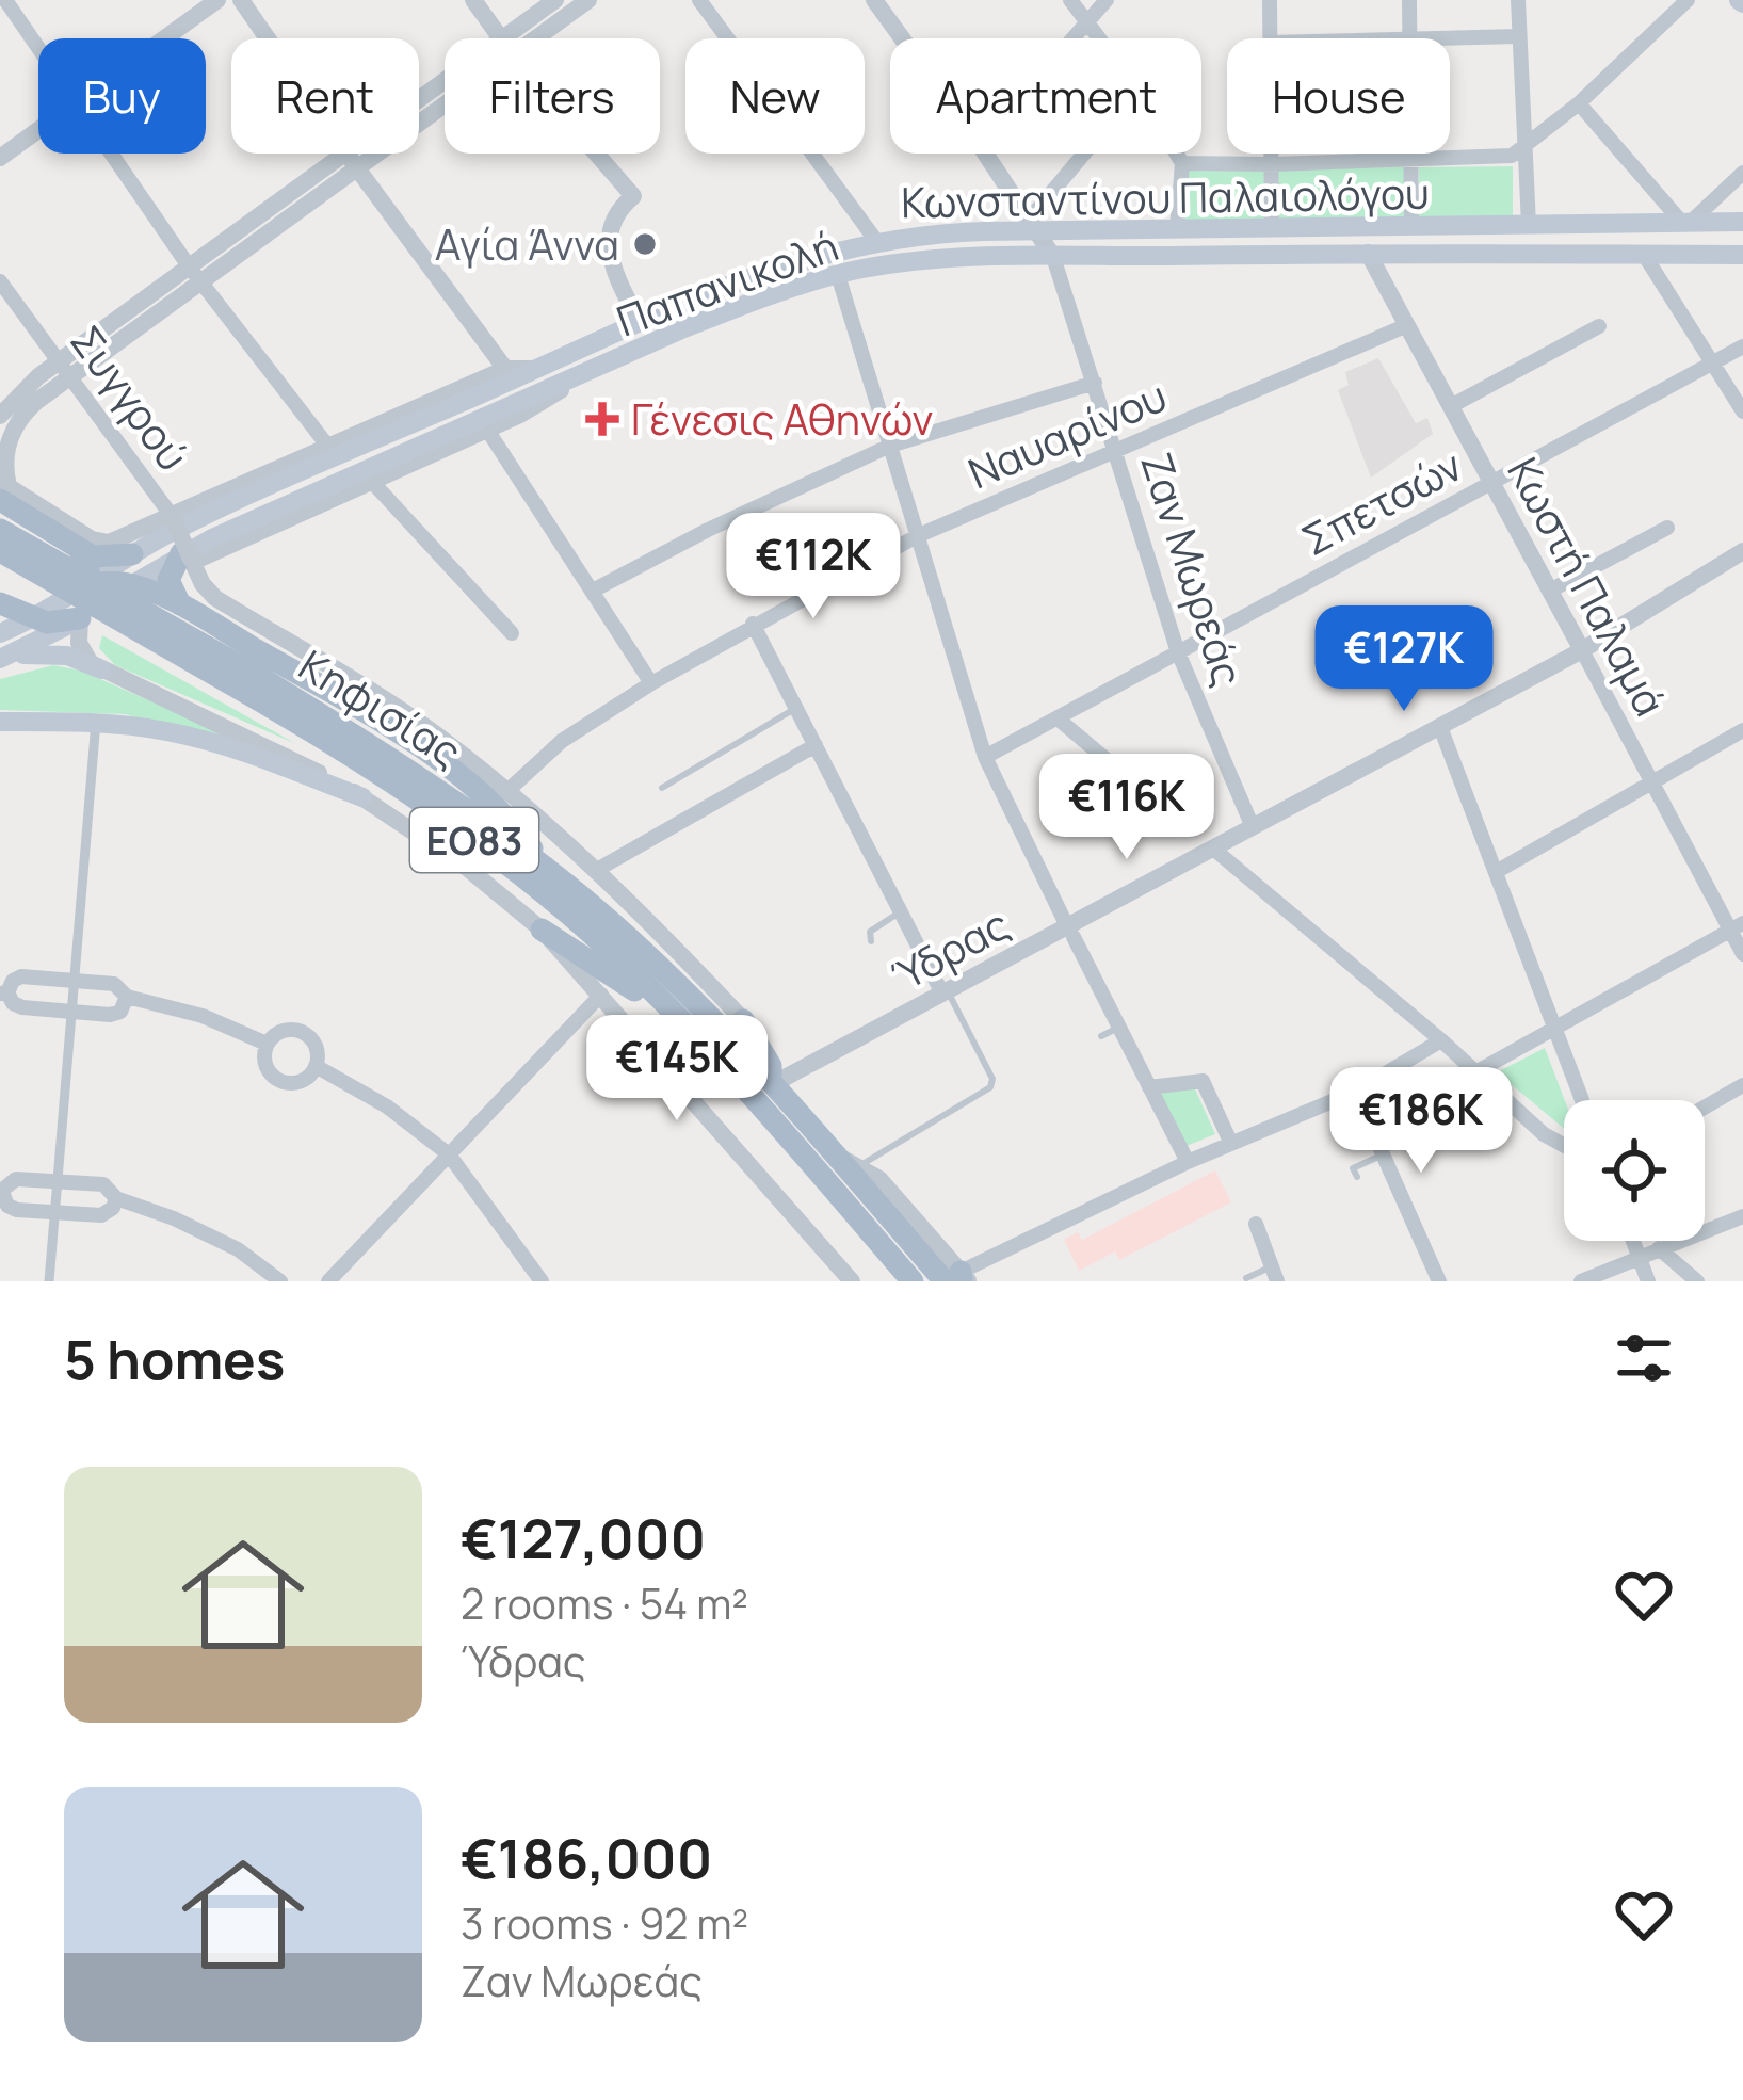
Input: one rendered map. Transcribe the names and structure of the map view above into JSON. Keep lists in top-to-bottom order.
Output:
{
  "streets": {
    "main road": [
      "Κωνσταντίνου Παλαιολόγου",
      "Παπανικολή",
      "Κηφισίας",
      "ΕΟ83"
    ],
    "street": [
      "Συγγρού",
      "Ναυαρίνου",
      "Σπετσών",
      "Ζαν Μωρεάς",
      "Κωστή Παλαμά",
      "Ύδρας"
    ]
  },
  "crossings": [
    ["Κωνσταντίνου Παλαιολόγου", "Συγγρού"],
    ["Παπανικολή", "Συγγρού"],
    ["Παπανικολή", "Ζαν Μωρεάς"],
    ["Παπανικολή", "Κωστή Παλαμά"],
    ["Ναυαρίνου", "Ζαν Μωρεάς"],
    ["Ναυαρίνου", "Κωστή Παλαμά"],
    ["Σπετσών", "Ζαν Μωρεάς"],
    ["Σπετσών", "Κωστή Παλαμά"],
    ["Ζαν Μωρεάς", "Ύδρας"],
    ["Κωστή Παλαμά", "Ύδρας"],
    ["Κηφισίας", "Ύδρας"]
  ],
  "places": {
    "other": ["Αγία Άννα"],
    "health": ["Γένεσις Αθηνών"]
  },
  "page": {
    "chip": [
      "Buy",
      "Rent",
      "Filters",
      "New",
      "Apartment",
      "House"
    ],
    "price": [
      "€112K",
      "€127K",
      "€116K",
      "€145K",
      "€186K"
    ],
    "heading": "5 homes",
    "list": [
      {
        "name": "€127,000",
        "note": "2 rooms · 54 m² · Ύδρας"
      },
      {
        "name": "€186,000",
        "note": "3 rooms · 92 m² · Ζαν Μωρεάς"
      }
    ]
  }
}
